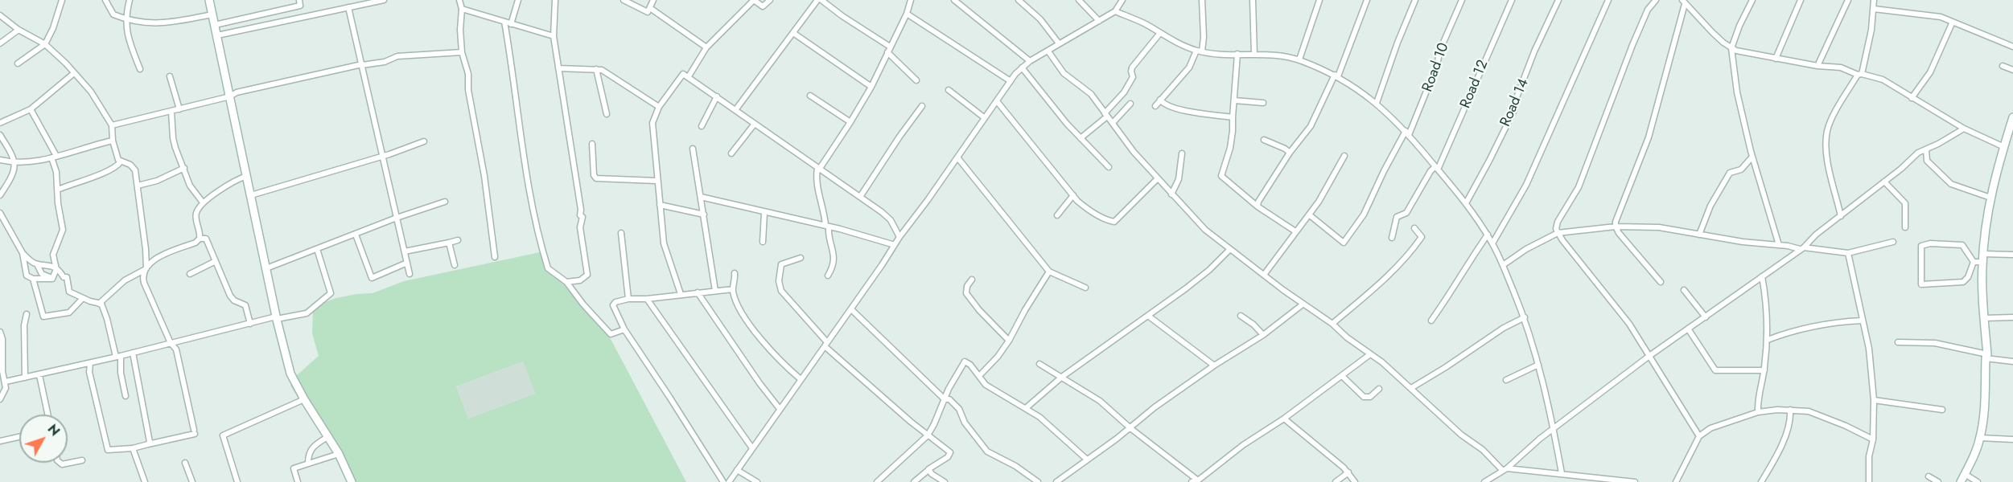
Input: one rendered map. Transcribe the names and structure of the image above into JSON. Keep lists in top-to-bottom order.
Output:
{
  "streets": {
    "street": ["Road 10", "Road 12", "Road 14"]
  },
  "north": "top right"
}
